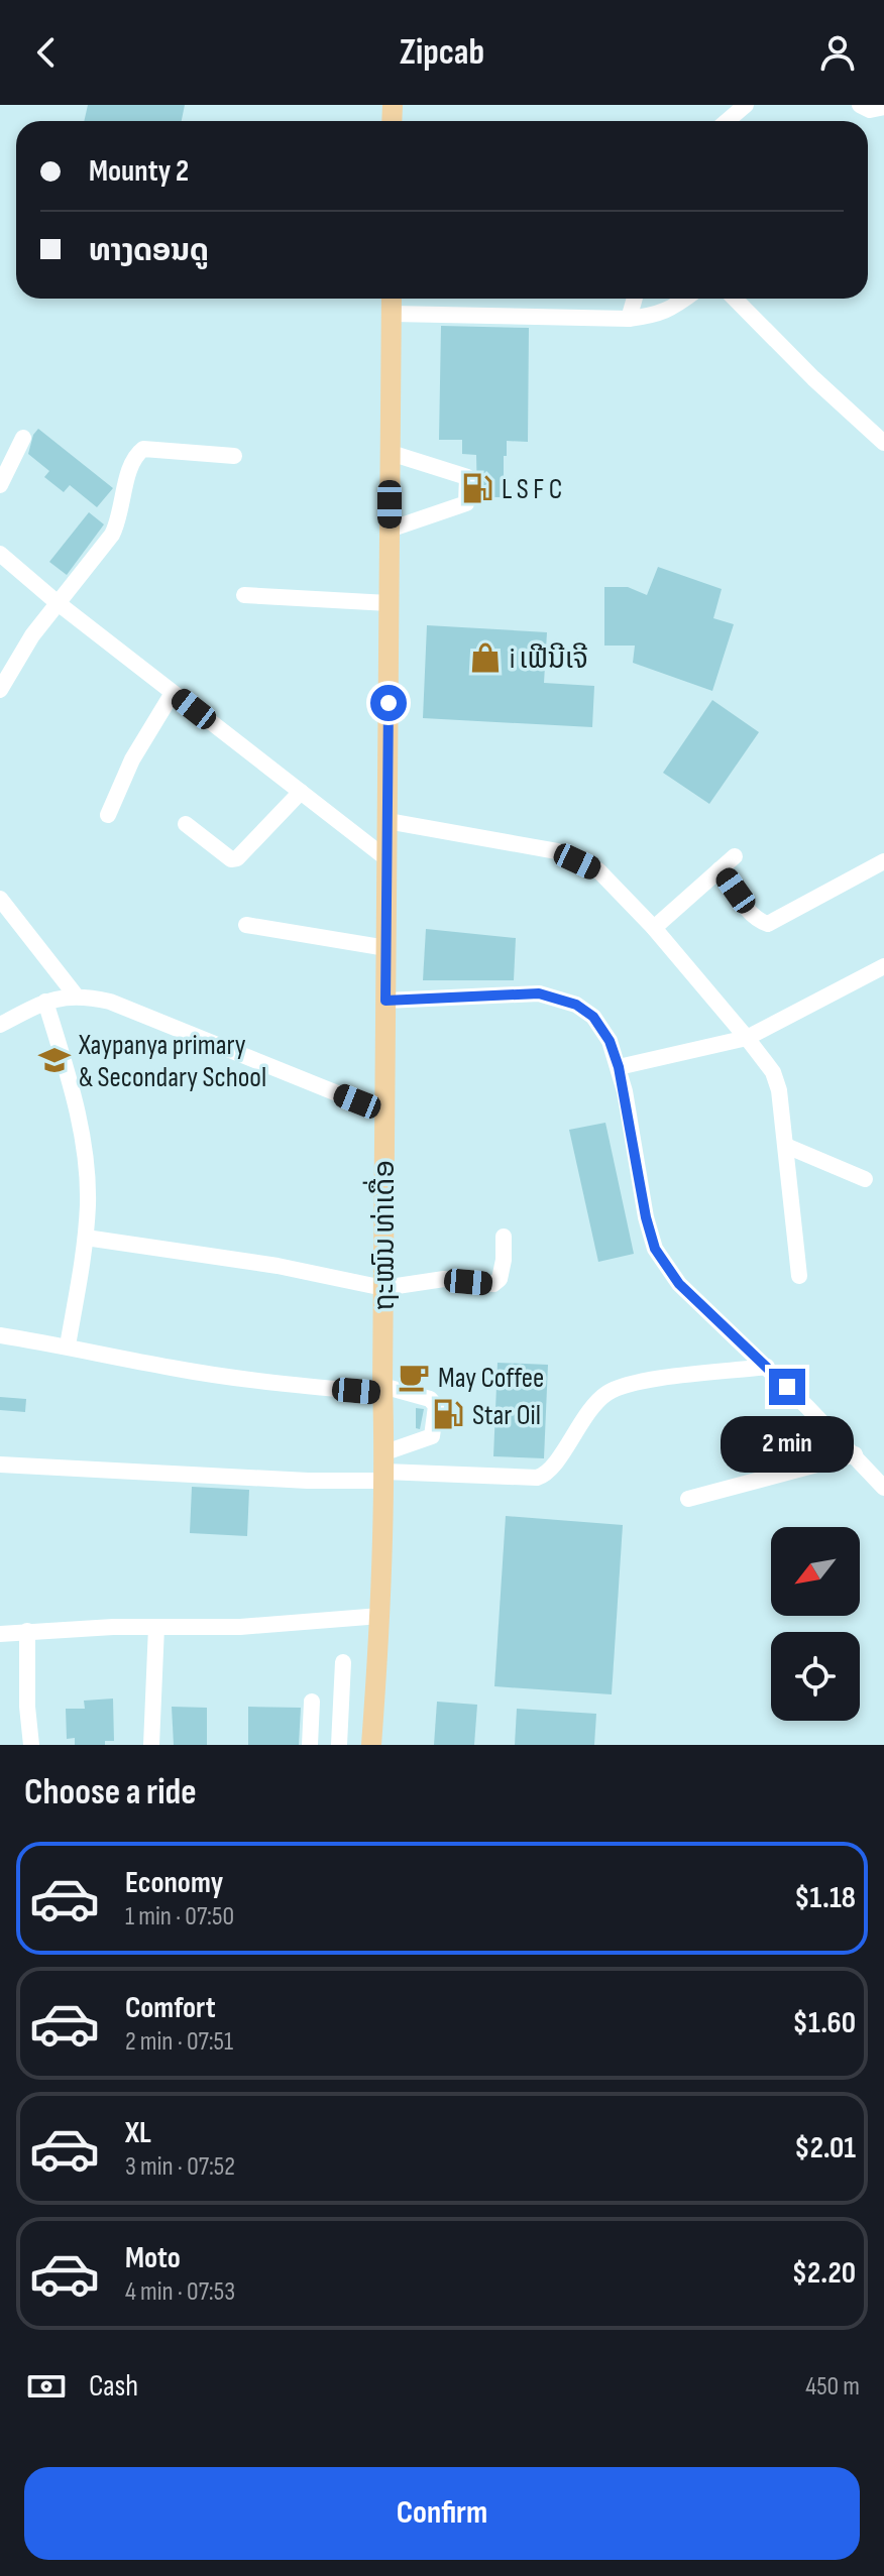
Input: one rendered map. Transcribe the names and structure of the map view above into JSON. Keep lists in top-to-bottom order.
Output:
{
  "streets": {
    "main road": ["ຖະໝົນ ທ່າເດື່ອ"]
  },
  "places": {
    "fuel station": ["L S F C", "Star Oil"],
    "shop": ["i ເຟີນີເຈີ"],
    "school or university": ["Xaypanya primary & Secondary School"],
    "cafe": ["May Coffee"]
  },
  "north": "bottom left",
  "page": {
    "header": "Zipcab",
    "banner": ["Mounty 2", "ທາງດອນດູ"],
    "bubble": "2 min",
    "heading": "Choose a ride",
    "list": [
      {
        "name": "Economy",
        "note": "1 min · 07:50",
        "value": "$1.18"
      },
      {
        "name": "Comfort",
        "note": "2 min · 07:51",
        "value": "$1.60"
      },
      {
        "name": "XL",
        "note": "3 min · 07:52",
        "value": "$2.01"
      },
      {
        "name": "Moto",
        "note": "4 min · 07:53",
        "value": "$2.20"
      }
    ],
    "pay": ["Cash", "450 m"],
    "buttons": "Confirm"
  }
}
